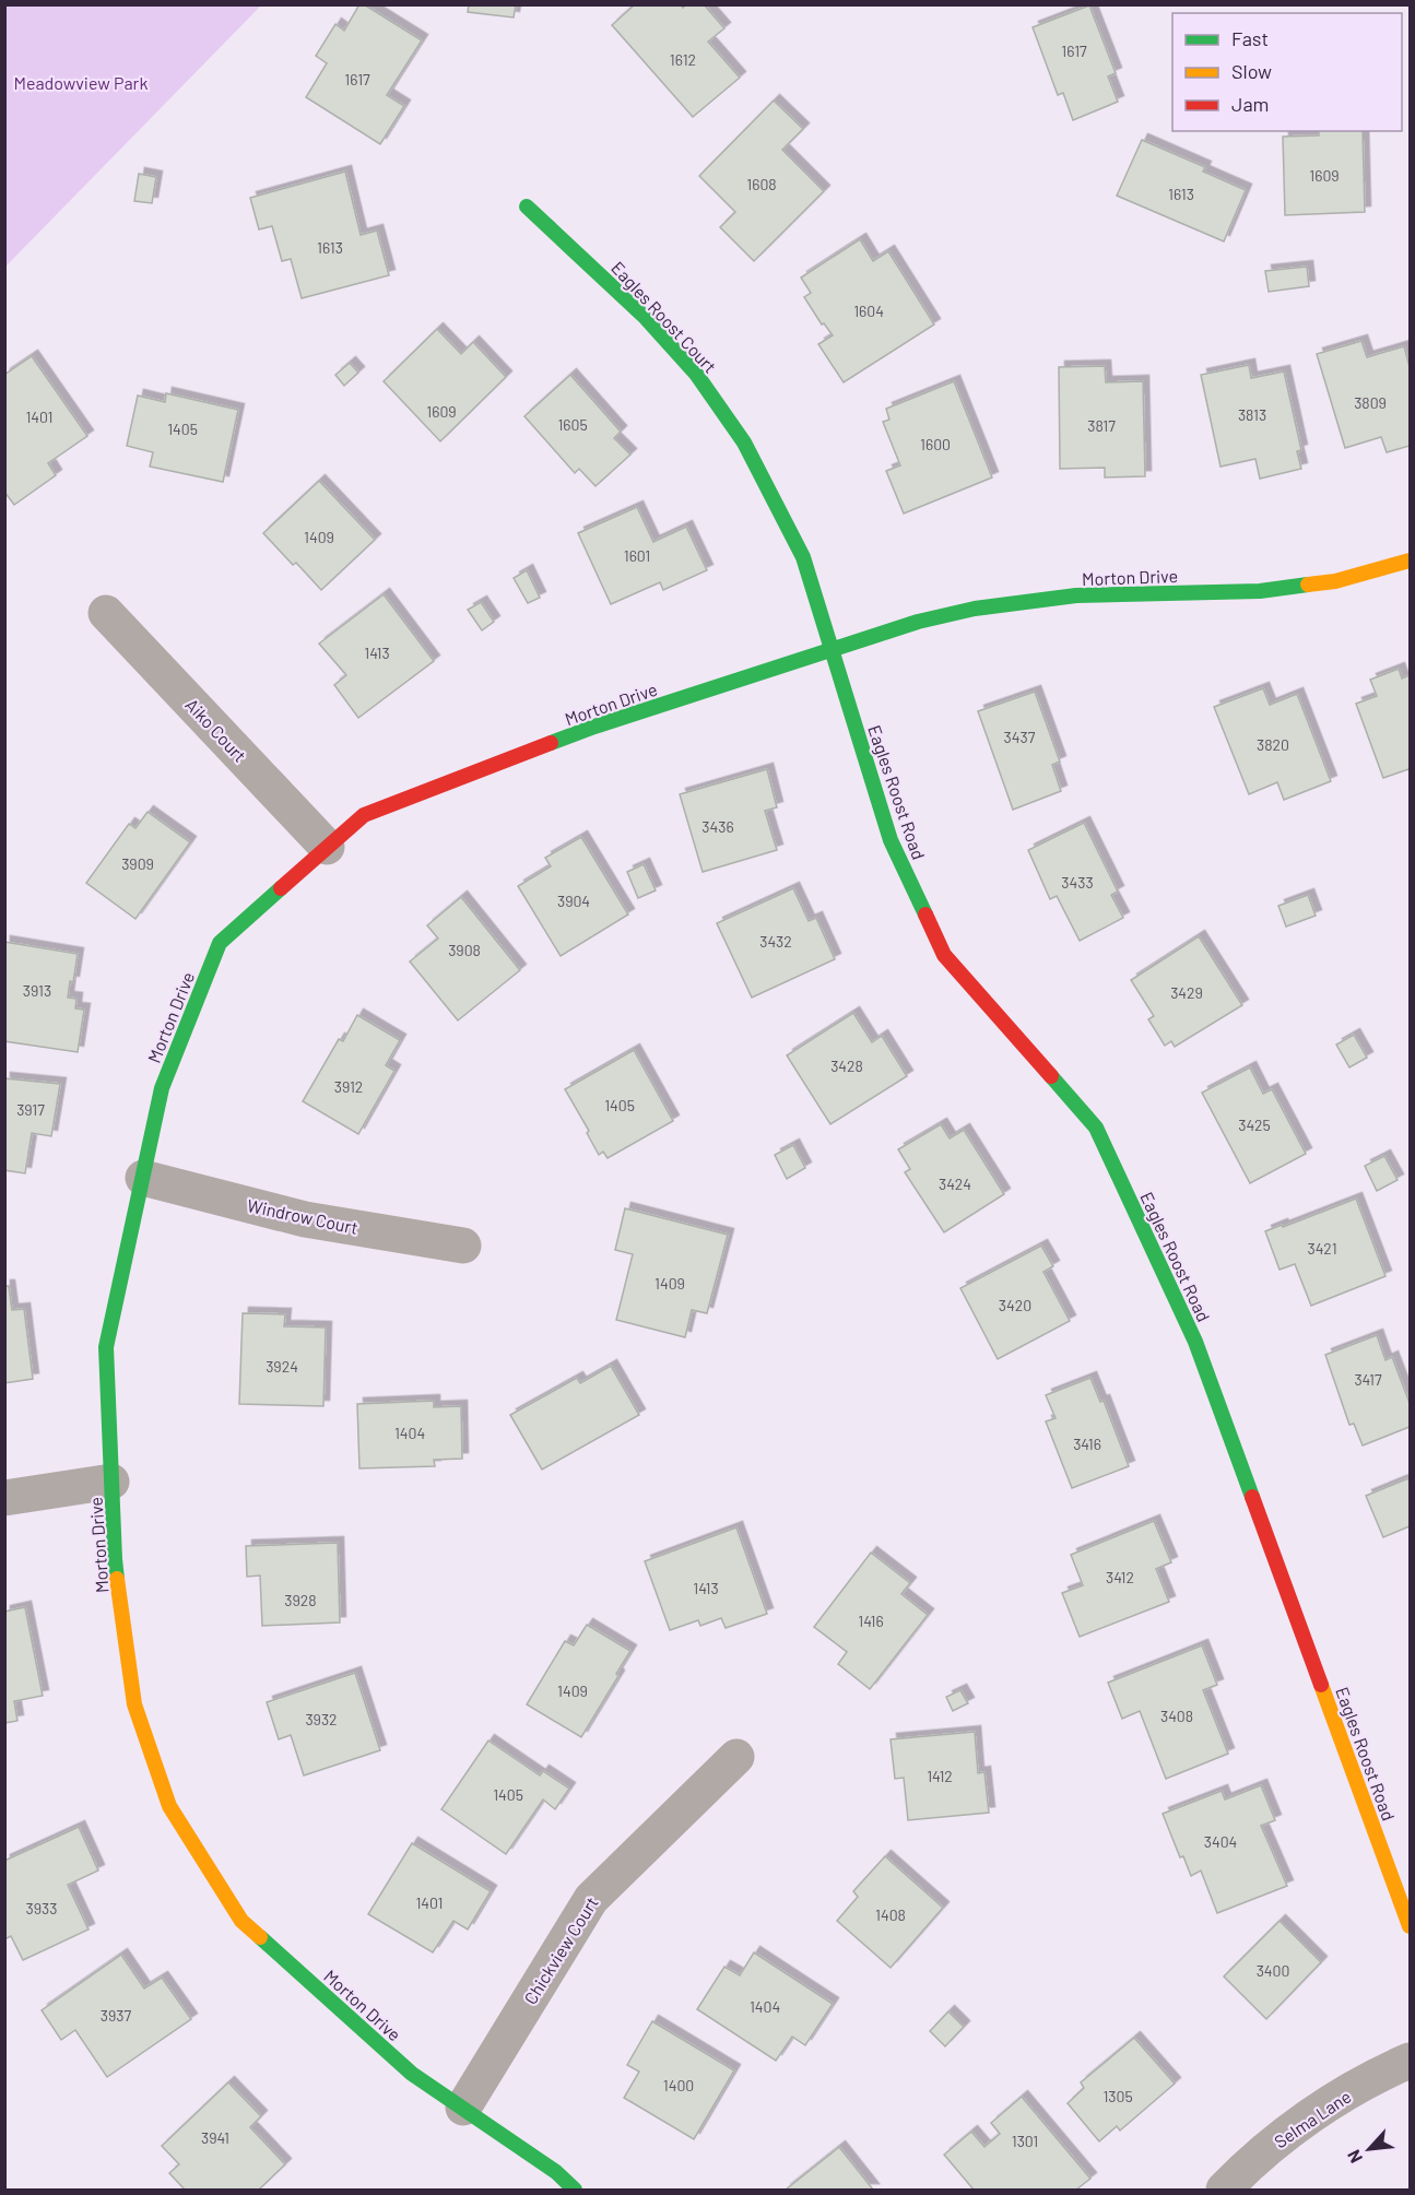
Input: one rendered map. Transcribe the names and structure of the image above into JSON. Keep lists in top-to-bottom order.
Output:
{
  "streets": {
    "street": [
      "Eagles Roost Court",
      "Morton Drive",
      "Aiko Court",
      "Eagles Roost Road",
      "Windrow Court",
      "Chickview Court",
      "Selma Lane"
    ]
  },
  "crossings": [
    ["Eagles Roost Court", "Morton Drive"],
    ["Eagles Roost Court", "Eagles Roost Road"],
    ["Morton Drive", "Aiko Court"],
    ["Morton Drive", "Eagles Roost Road"],
    ["Morton Drive", "Windrow Court"],
    ["Morton Drive", "Chickview Court"]
  ],
  "parks": ["Meadowview Park"],
  "house_numbers": [
    "1617",
    "1612",
    "1617",
    "1609",
    "1608",
    "1613",
    "1613",
    "1604",
    "3809",
    "1609",
    "3813",
    "1401",
    "1605",
    "3817",
    "1405",
    "1600",
    "1409",
    "1601",
    "1413",
    "3437",
    "3820",
    "3436",
    "3909",
    "3433",
    "3904",
    "3432",
    "3908",
    "3913",
    "3429",
    "3428",
    "3912",
    "1405",
    "3917",
    "3425",
    "3424",
    "3421",
    "1409",
    "3420",
    "3924",
    "3417",
    "1404",
    "3416",
    "3412",
    "1413",
    "3928",
    "1416",
    "1409",
    "3408",
    "3932",
    "1412",
    "1405",
    "3404",
    "1401",
    "3933",
    "1408",
    "3400",
    "1404",
    "3937",
    "1400",
    "1305",
    "3941",
    "1301"
  ],
  "legend": ["Fast", "Slow", "Jam"],
  "north": "bottom left"
}
